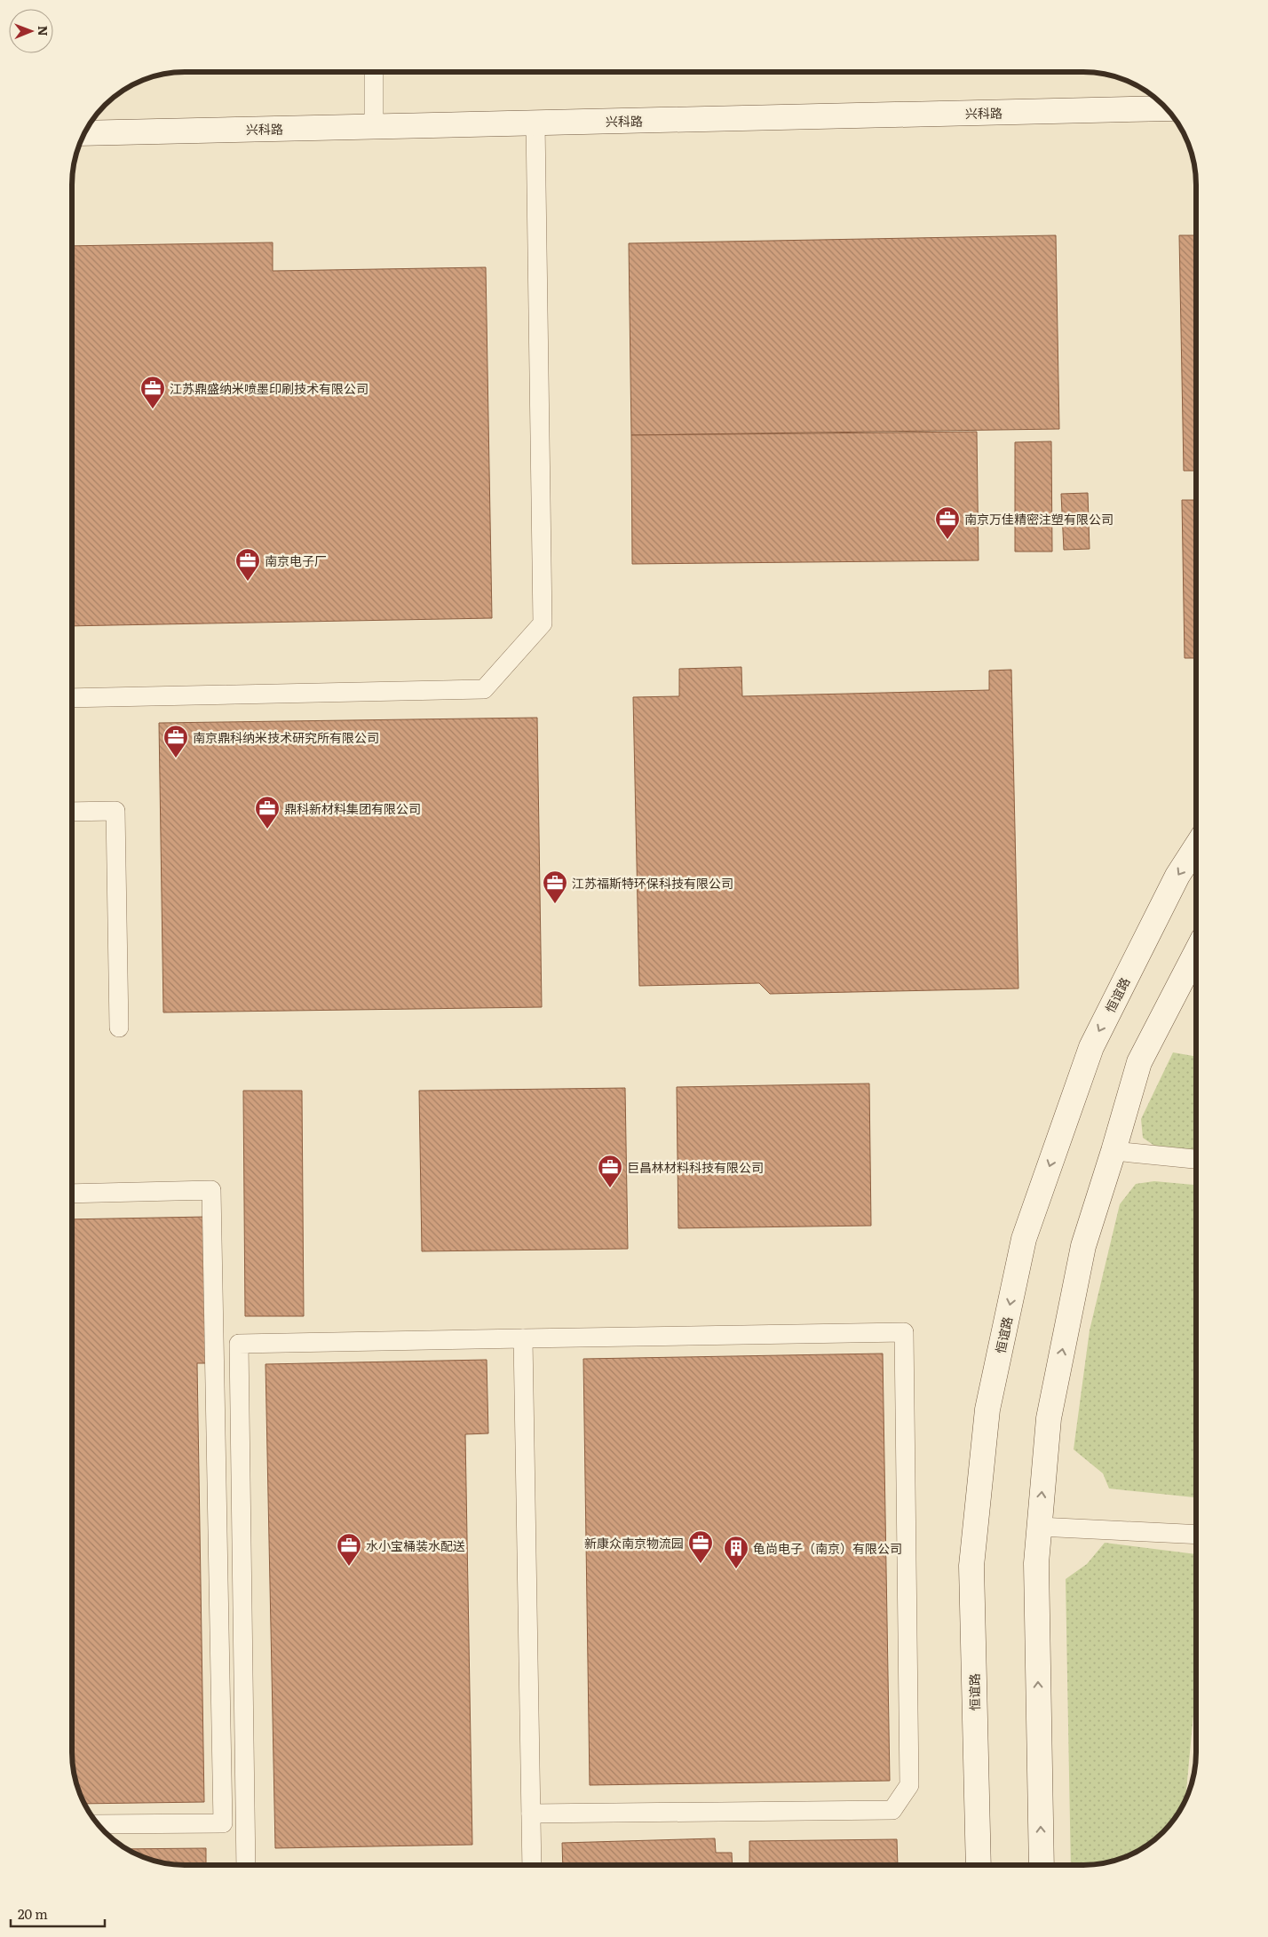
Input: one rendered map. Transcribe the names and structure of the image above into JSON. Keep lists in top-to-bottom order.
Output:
{
  "streets": {
    "main road": ["兴科路", "恒谊路"]
  },
  "places": {
    "office": [
      "江苏鼎盛纳米喷墨印刷技术有限公司",
      "南京万佳精密注塑有限公司",
      "南京电子厂",
      "南京鼎科纳米技术研究所有限公司",
      "鼎科新材料集团有限公司",
      "江苏福斯特环保科技有限公司",
      "巨昌林材料科技有限公司",
      "新康众南京物流园",
      "水小宝桶装水配送"
    ],
    "building": ["龟尚电子（南京）有限公司"]
  },
  "scale_bar": "20 m",
  "north": "right"
}
